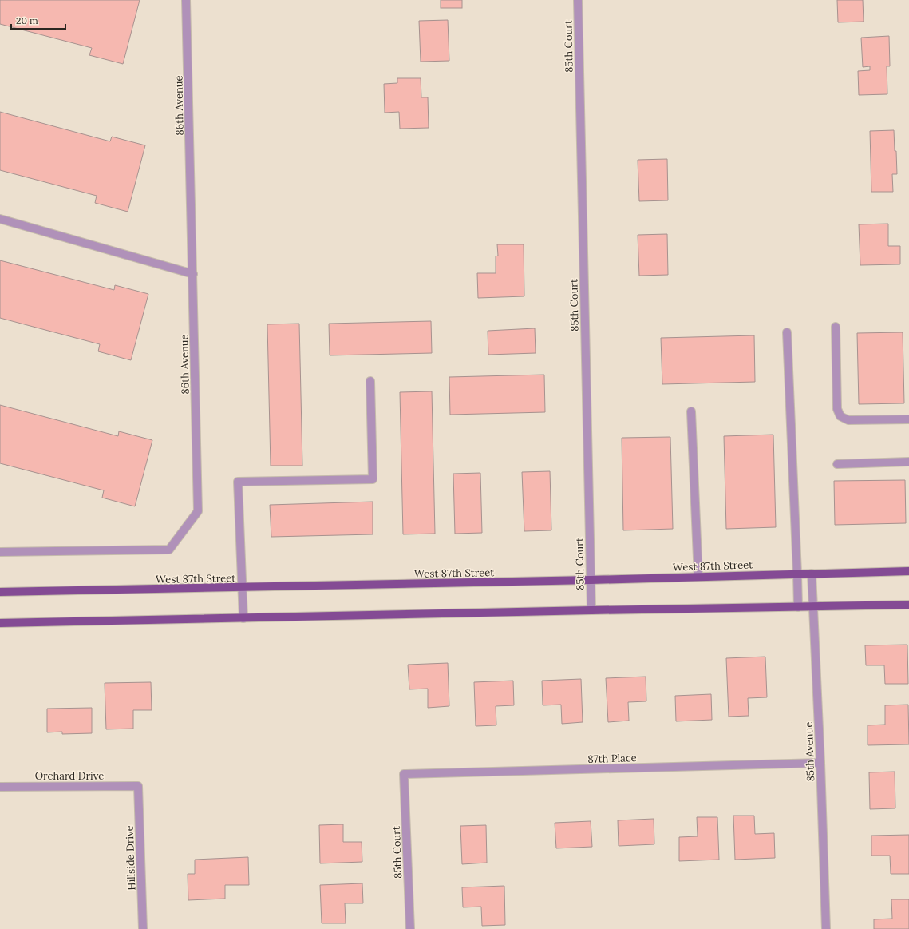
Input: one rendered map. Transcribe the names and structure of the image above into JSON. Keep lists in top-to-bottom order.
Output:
{
  "streets": {
    "main road": ["West 87th Street"],
    "street": [
      "85th Court",
      "86th Avenue",
      "85th Avenue",
      "87th Place",
      "Orchard Drive",
      "Hillside Drive"
    ]
  },
  "crossings": [
    ["85th Court", "West 87th Street"],
    ["85th Court", "87th Place"],
    ["West 87th Street", "85th Avenue"],
    ["85th Avenue", "87th Place"],
    ["Orchard Drive", "Hillside Drive"]
  ],
  "scale_bar": "20 m"
}
